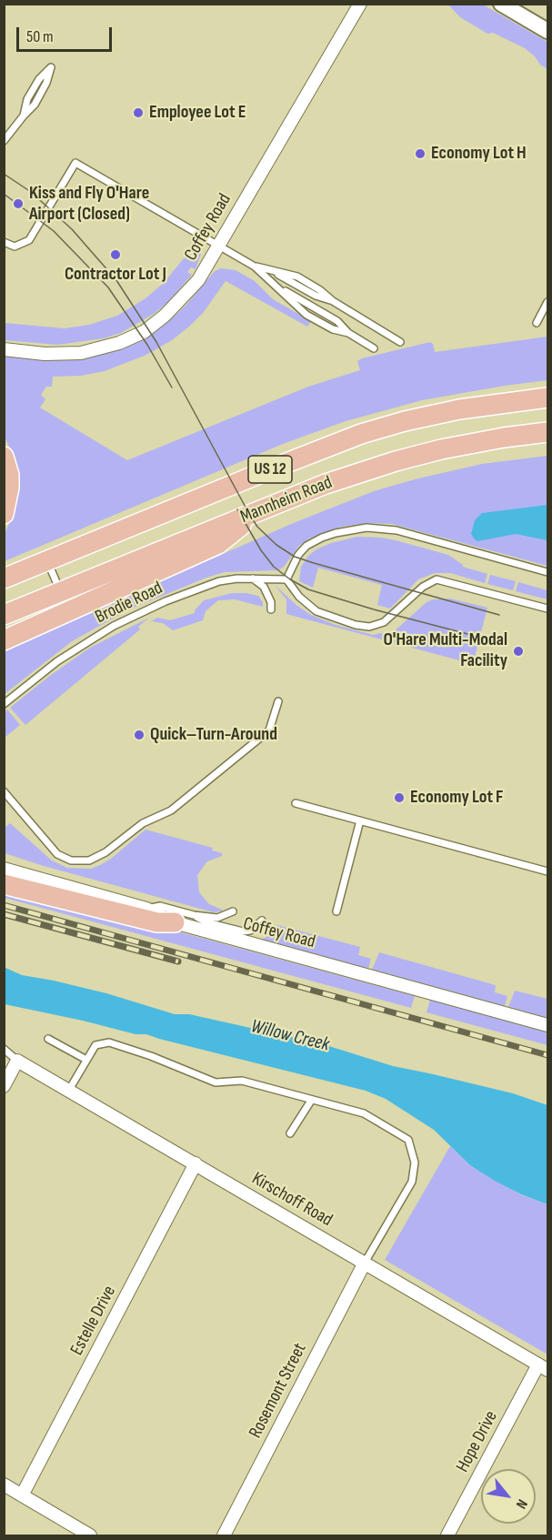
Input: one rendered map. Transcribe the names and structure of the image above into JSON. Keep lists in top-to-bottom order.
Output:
{
  "streets": {
    "main road": ["US 12", "Mannheim Road"],
    "street": [
      "Coffey Road",
      "Kirschoff Road",
      "Estelle Drive",
      "Rosemont Street",
      "Hope Drive"
    ],
    "lane": ["Brodie Road"]
  },
  "crossings": [
    ["Kirschoff Road", "Estelle Drive"],
    ["Kirschoff Road", "Rosemont Street"],
    ["Kirschoff Road", "Hope Drive"]
  ],
  "water": ["Willow Creek"],
  "places": [
    "Employee Lot E",
    "Economy Lot H",
    "Kiss and Fly O'Hare Airport (Closed)",
    "Contractor Lot J",
    "O'Hare Multi-Modal Facility",
    "Quick–Turn-Around",
    "Economy Lot F"
  ],
  "scale_bar": "50 m",
  "north": "bottom right"
}
